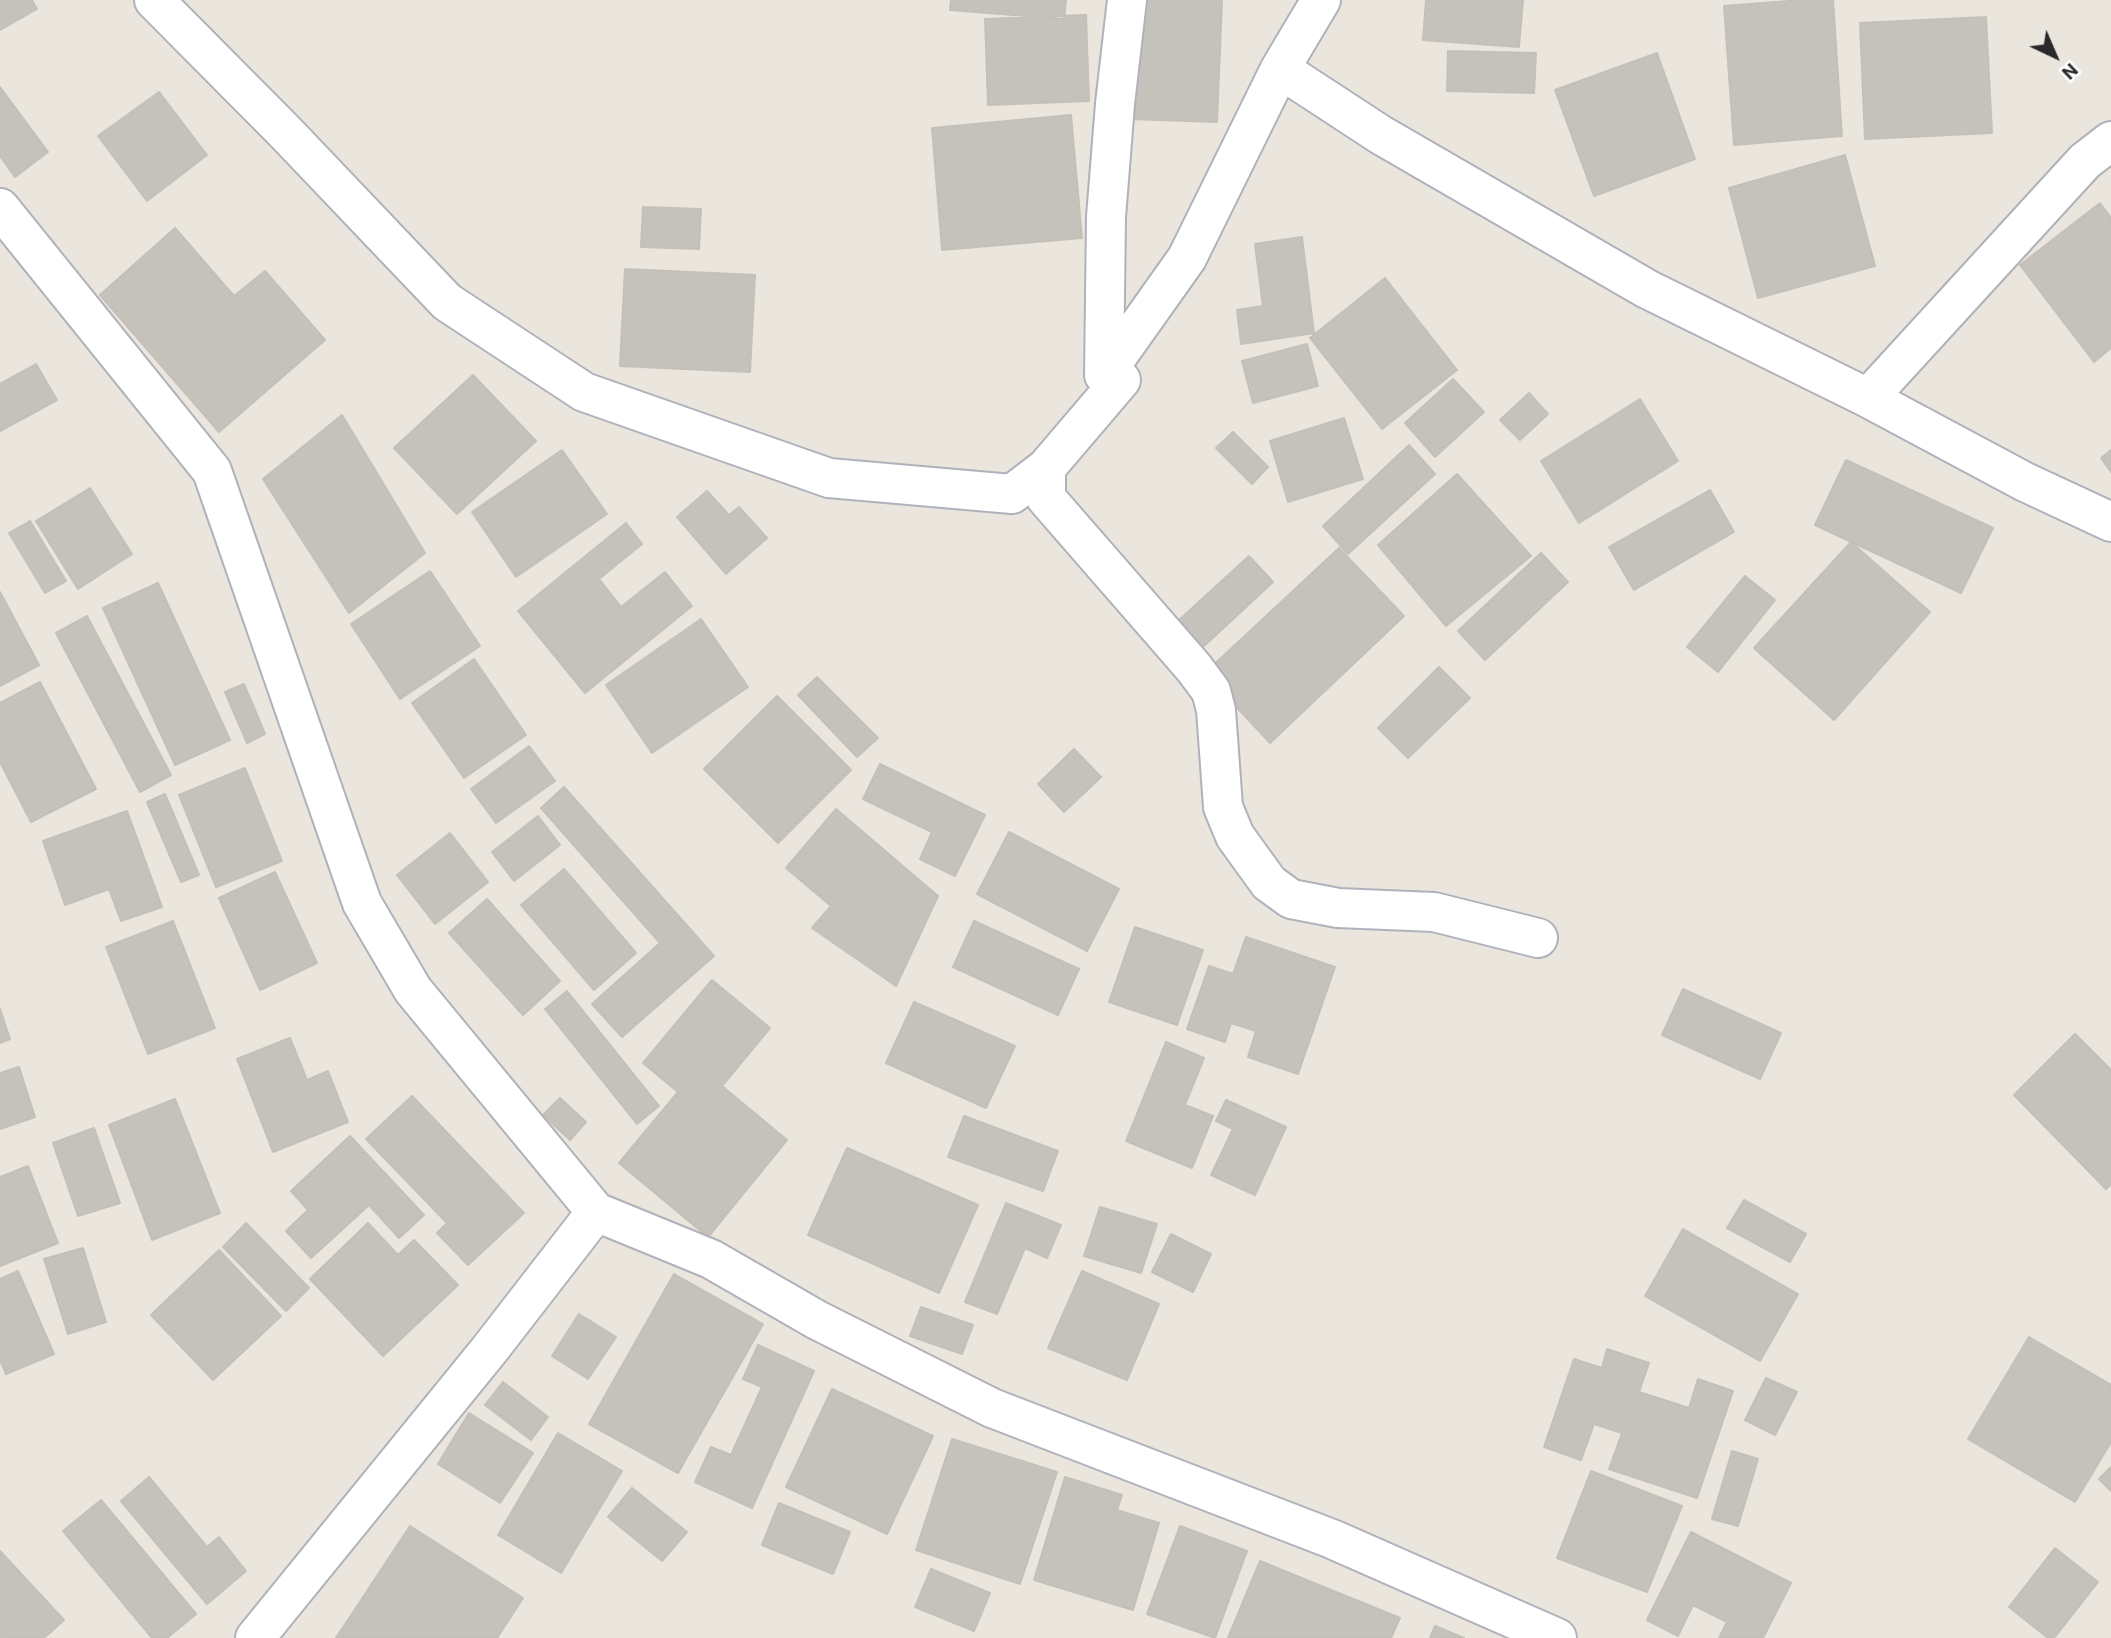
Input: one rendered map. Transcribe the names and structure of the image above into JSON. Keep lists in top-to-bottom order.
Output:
{
  "north": "bottom right"
}
